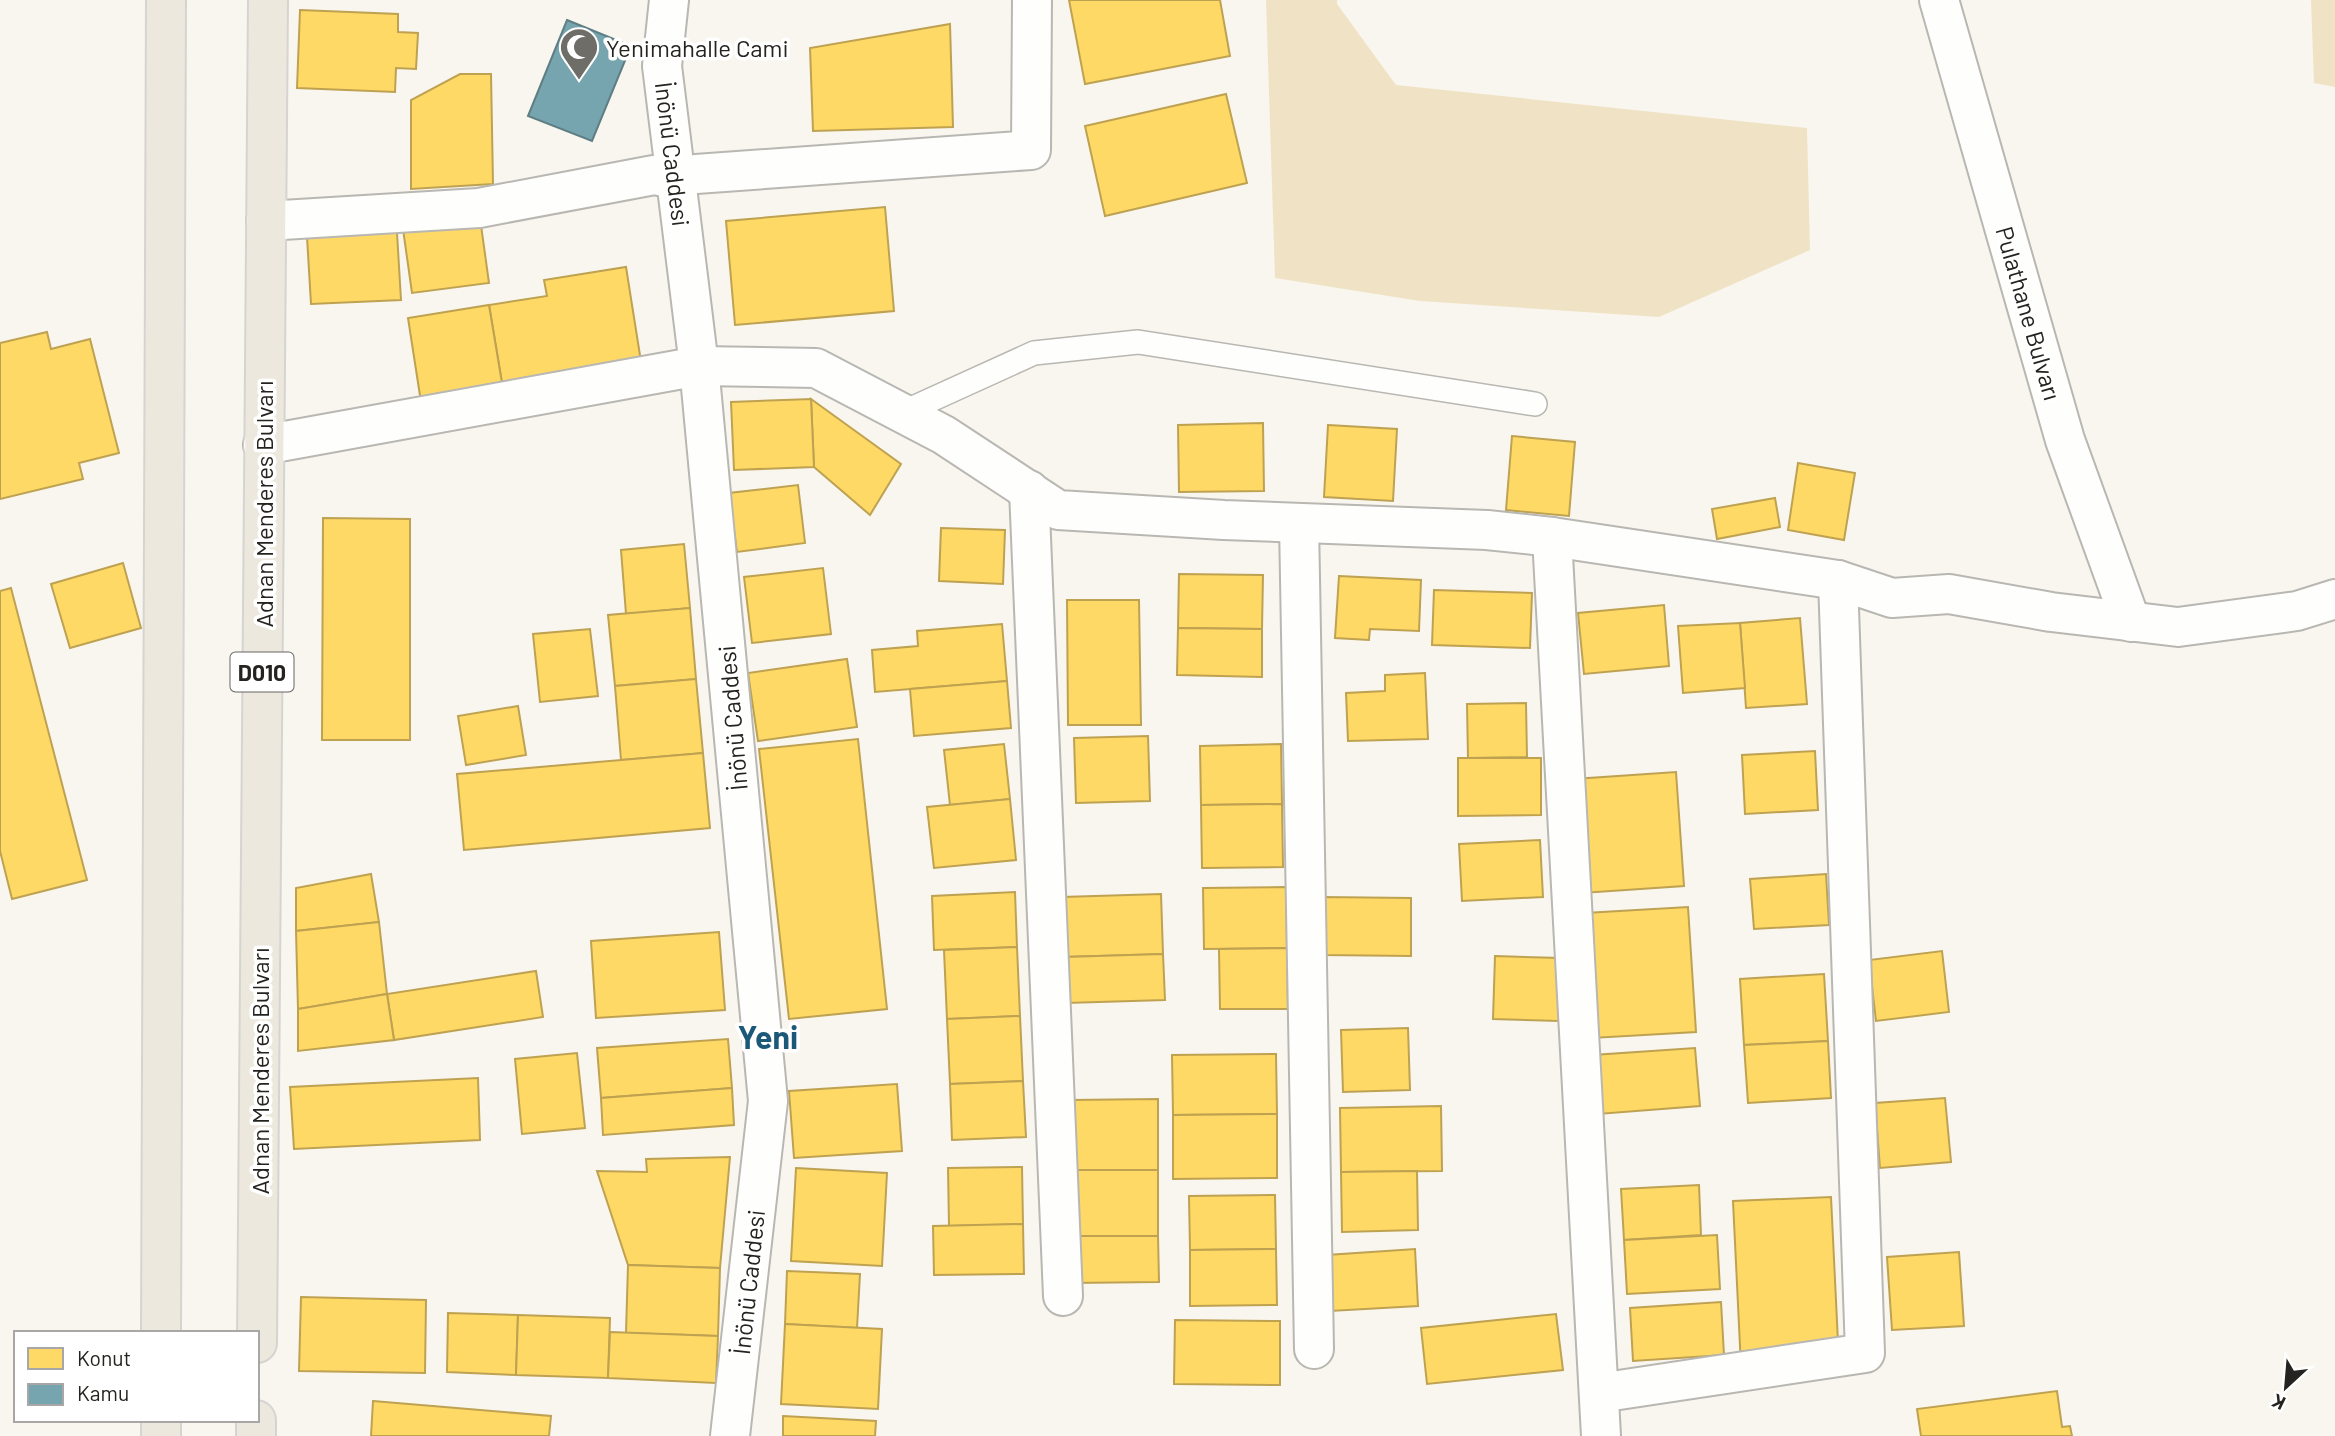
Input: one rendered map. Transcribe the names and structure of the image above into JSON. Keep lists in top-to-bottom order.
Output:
{
  "streets": {
    "highway": ["Adnan Menderes Bulvarı", "D010"],
    "street": ["İnönü Caddesi", "Pulathane Bulvarı"]
  },
  "districts": ["Yeni"],
  "places": {
    "mosque": ["Yenimahalle Cami"]
  },
  "legend": ["Konut", "Kamu"],
  "north": "bottom left"
}
